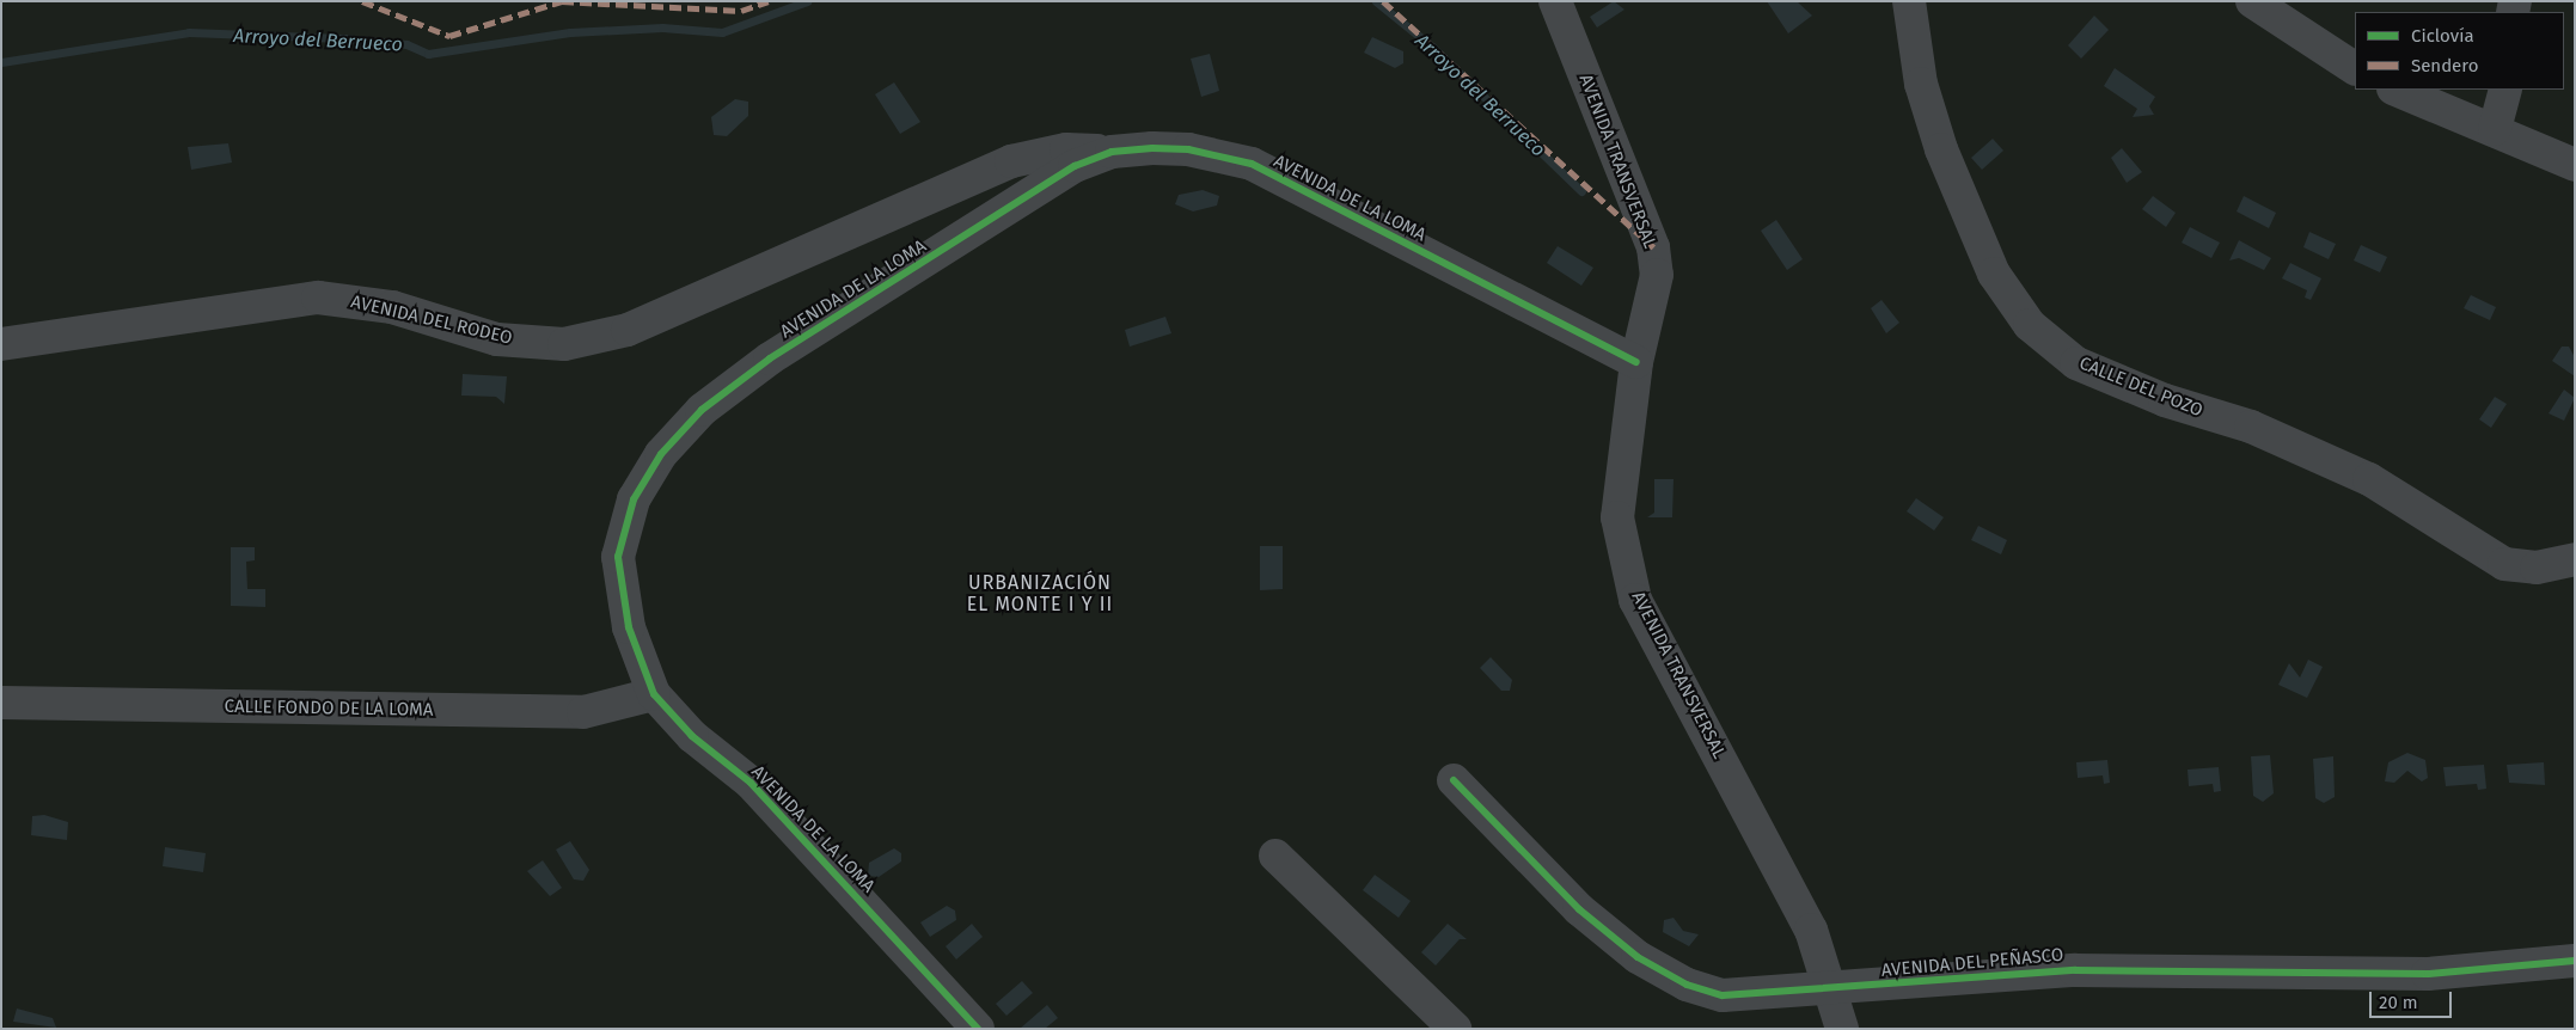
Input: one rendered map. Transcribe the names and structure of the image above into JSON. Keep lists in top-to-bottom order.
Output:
{
  "streets": {
    "street": [
      "AVENIDA TRANSVERSAL",
      "AVENIDA DE LA LOMA",
      "AVENIDA DEL RODEO",
      "CALLE DEL POZO",
      "CALLE FONDO DE LA LOMA",
      "AVENIDA DEL PEÑASCO"
    ]
  },
  "crossings": [
    ["AVENIDA TRANSVERSAL", "AVENIDA DE LA LOMA"],
    ["AVENIDA TRANSVERSAL", "AVENIDA DEL PEÑASCO"],
    ["AVENIDA DE LA LOMA", "AVENIDA DEL RODEO"],
    ["AVENIDA DE LA LOMA", "CALLE FONDO DE LA LOMA"]
  ],
  "districts": ["URBANIZACIÓN EL MONTE I Y II"],
  "water": ["Arroyo del Berrueco"],
  "legend": ["Ciclovía", "Sendero"],
  "scale_bar": "20 m"
}
